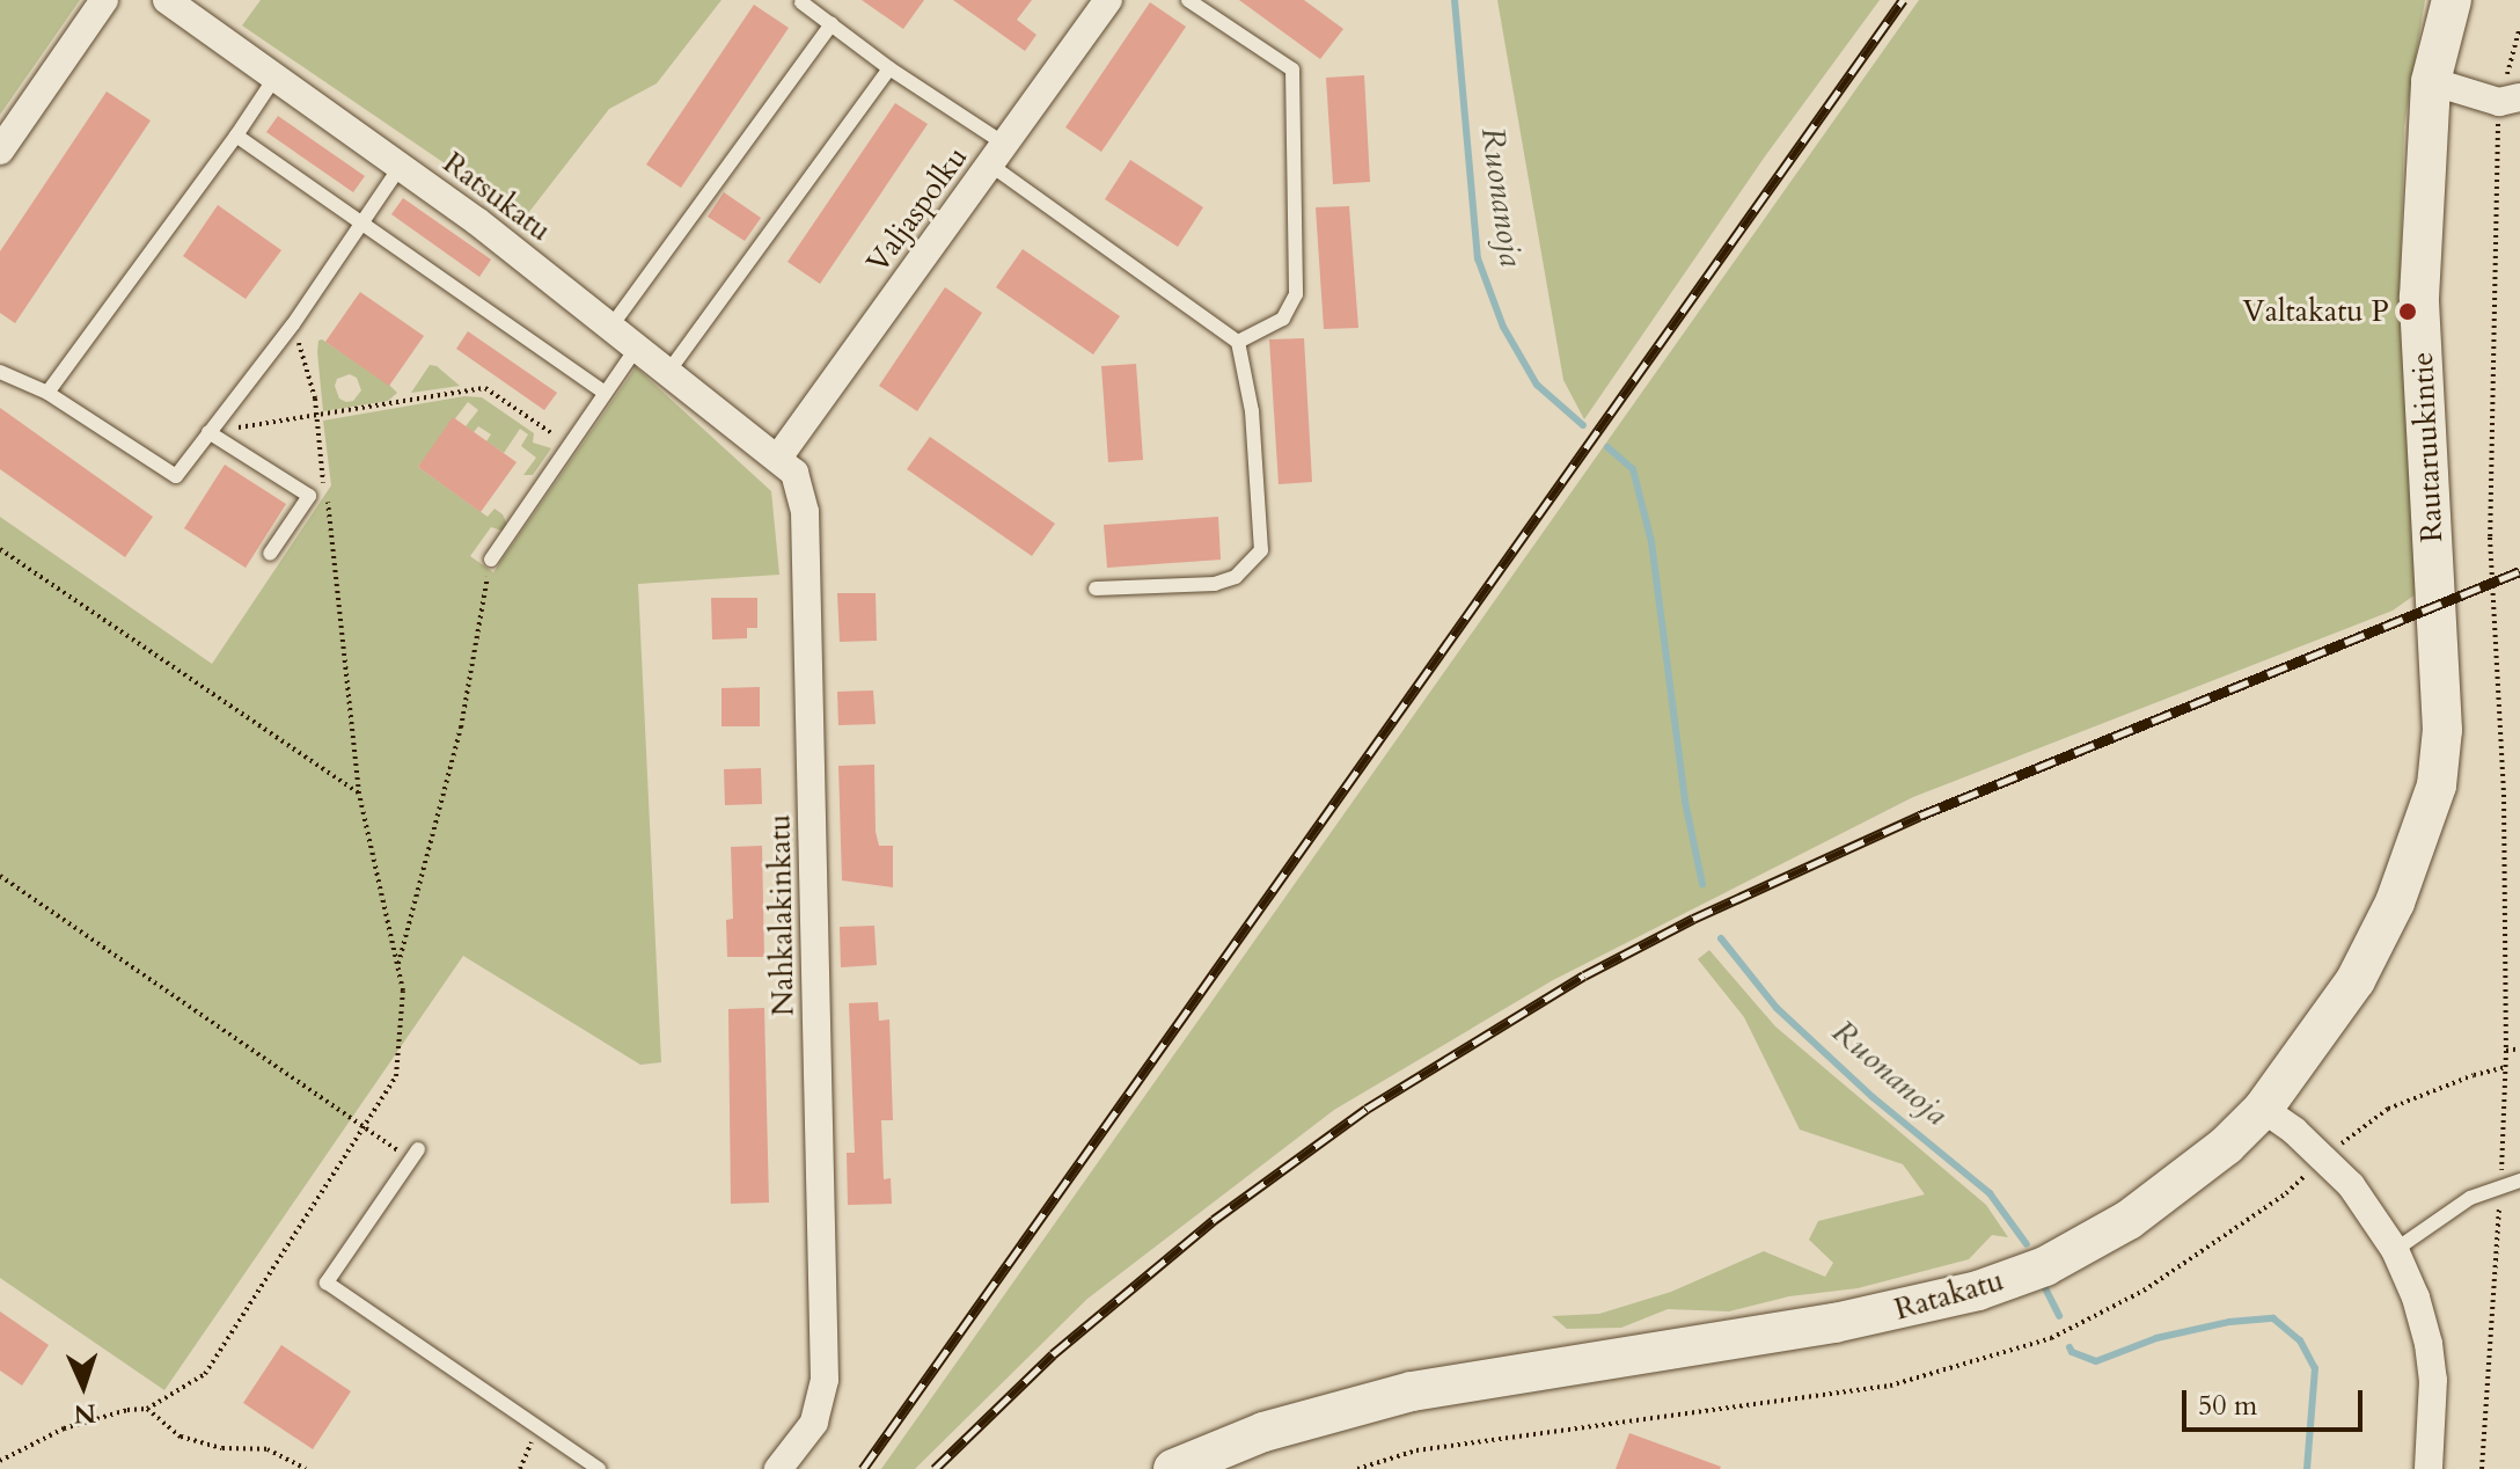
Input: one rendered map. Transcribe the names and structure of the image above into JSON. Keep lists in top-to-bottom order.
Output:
{
  "streets": {
    "main road": ["Rautaruukintie", "Ratakatu"],
    "street": ["Ratsukatu", "Valjaspolku", "Nahkalakinkatu"]
  },
  "crossings": [
    ["Ratsukatu", "Valjaspolku"],
    ["Ratsukatu", "Nahkalakinkatu"],
    ["Valjaspolku", "Nahkalakinkatu"],
    ["Rautaruukintie", "Ratakatu"]
  ],
  "water": ["Ruonanoja"],
  "places": ["Valtakatu P"],
  "scale_bar": "50 m",
  "north": "bottom"
}
